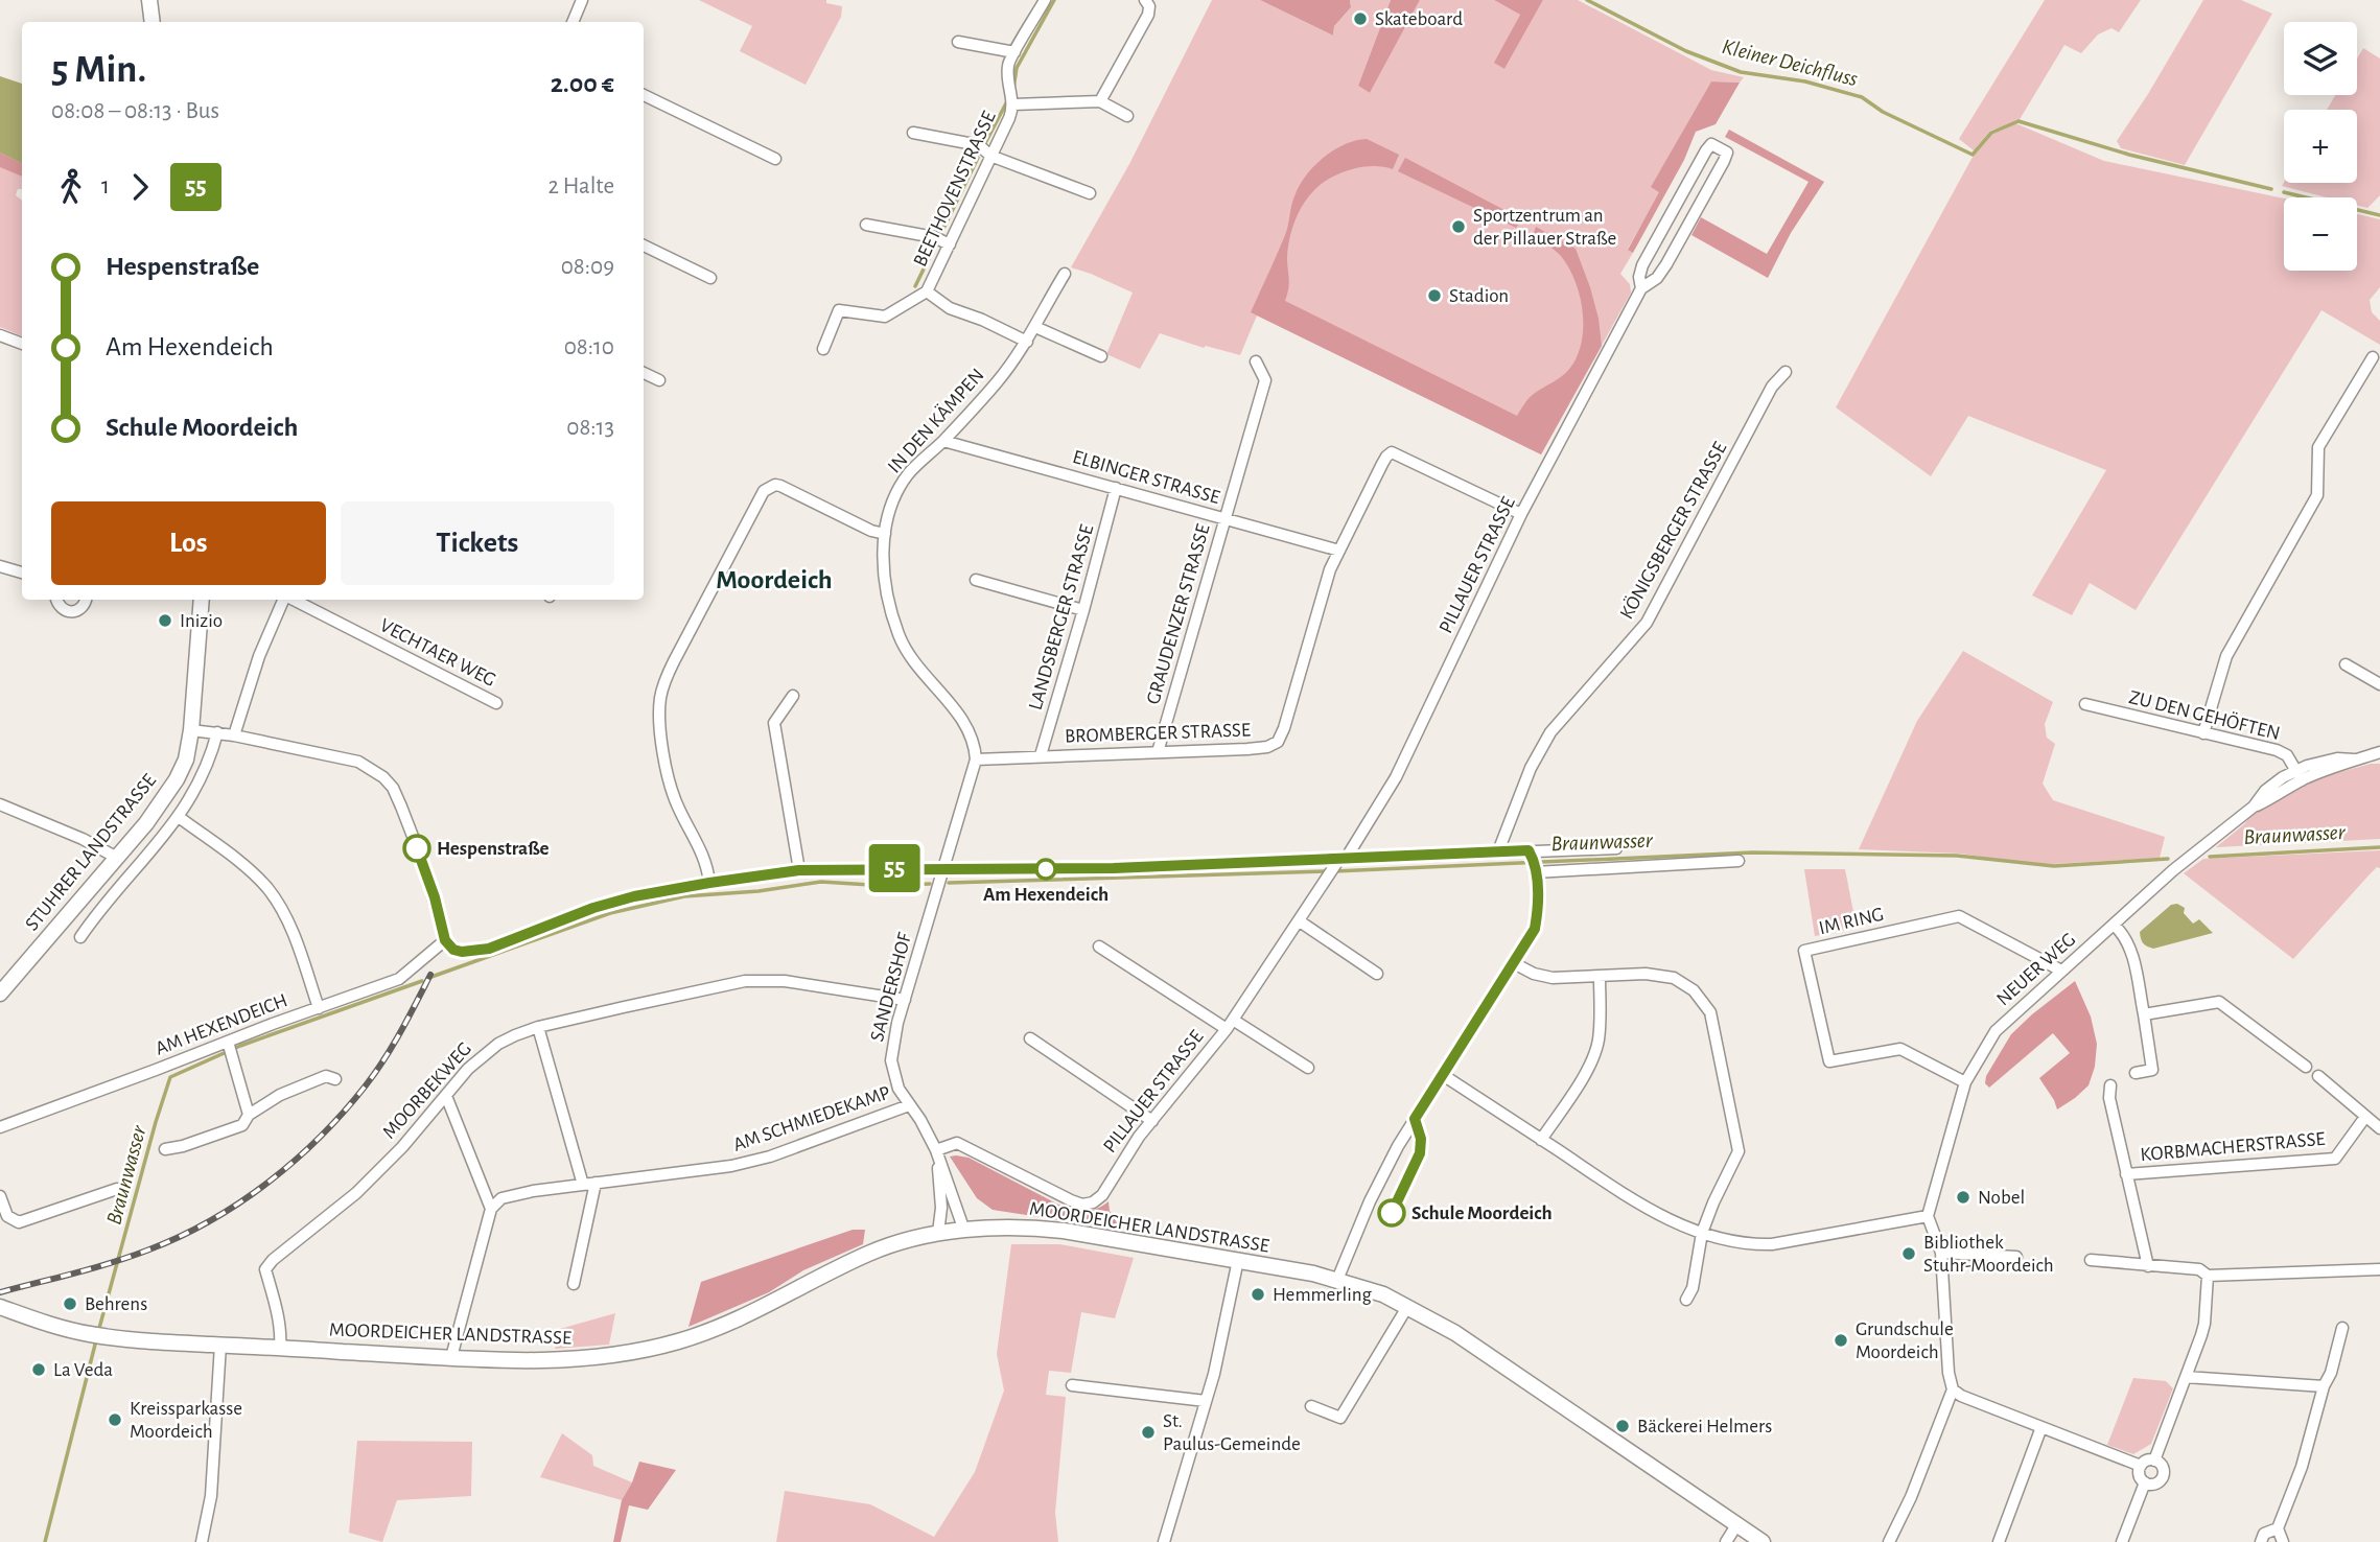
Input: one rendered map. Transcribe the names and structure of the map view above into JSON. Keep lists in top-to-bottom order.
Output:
{
  "streets": {
    "main road": ["STUHRER LANDSTRASSE", "MOORDEICHER LANDSTRASSE"],
    "street": [
      "BEETHOVENSTRASSE",
      "IN DEN KÄMPEN",
      "ELBINGER STRASSE",
      "KÖNIGSBERGER STRASSE",
      "PILLAUER STRASSE",
      "GRAUDENZER STRASSE",
      "LANDSBERGER STRASSE",
      "VECHTAER WEG",
      "ZU DEN GEHÖFTEN",
      "BROMBERGER STRASSE",
      "IM RING",
      "NEUER WEG",
      "SANDERSHOF",
      "AM HEXENDEICH",
      "MOORBEKWEG",
      "AM SCHMIEDEKAMP",
      "KORBMACHERSTRASSE"
    ]
  },
  "crossings": [
    ["BEETHOVENSTRASSE", "IN DEN KÄMPEN"],
    ["IN DEN KÄMPEN", "ELBINGER STRASSE"],
    ["IN DEN KÄMPEN", "BROMBERGER STRASSE"],
    ["ELBINGER STRASSE", "GRAUDENZER STRASSE"],
    ["ELBINGER STRASSE", "LANDSBERGER STRASSE"],
    ["ELBINGER STRASSE", "BROMBERGER STRASSE"],
    ["PILLAUER STRASSE", "BROMBERGER STRASSE"],
    ["PILLAUER STRASSE", "SANDERSHOF"],
    ["GRAUDENZER STRASSE", "BROMBERGER STRASSE"],
    ["LANDSBERGER STRASSE", "BROMBERGER STRASSE"],
    ["ZU DEN GEHÖFTEN", "NEUER WEG"],
    ["IM RING", "NEUER WEG"],
    ["SANDERSHOF", "MOORBEKWEG"],
    ["SANDERSHOF", "AM SCHMIEDEKAMP"],
    ["SANDERSHOF", "MOORDEICHER LANDSTRASSE"],
    ["MOORBEKWEG", "MOORDEICHER LANDSTRASSE"]
  ],
  "districts": ["Moordeich"],
  "water": ["Kleiner Deichfluss", "Braunwasser"],
  "places": [
    "Skateboard",
    "Sportzentrum an der Pillauer Straße",
    "Stadion",
    "Inizio",
    "Hespenstraße",
    "Am Hexendeich",
    "Nobel",
    "Schule Moordeich",
    "Bibliothek Stuhr-Moordeich",
    "Hemmerling",
    "Behrens",
    "Grundschule Moordeich",
    "La Veda",
    "Kreissparkasse Moordeich",
    "Bäckerei Helmers",
    "St. Paulus-Gemeinde"
  ],
  "lines": ["bus line 55"],
  "page": {
    "on_map": "55",
    "map_buttons": ["+", "−"],
    "heading": ["5 Min.", "08:08 – 08:13 · Bus", "2.00 €"],
    "legs": ["1", "55", "2 Halte"],
    "list": [
      {
        "name": "Hespenstraße",
        "value": "08:09"
      },
      {
        "name": "Am Hexendeich",
        "value": "08:10"
      },
      {
        "name": "Schule Moordeich",
        "value": "08:13"
      }
    ],
    "buttons": ["Los", "Tickets"]
  }
}
